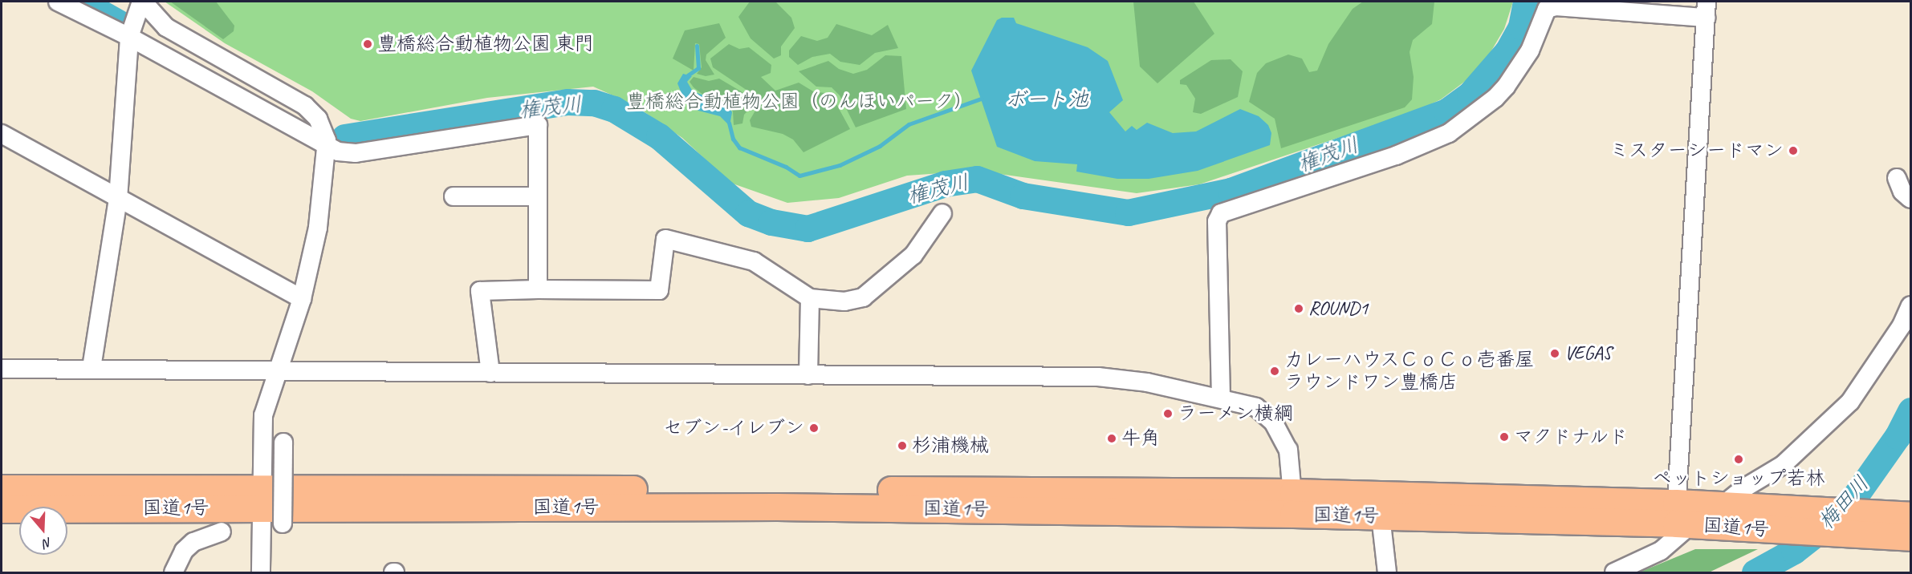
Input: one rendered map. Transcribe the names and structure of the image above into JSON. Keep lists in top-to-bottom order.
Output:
{
  "streets": {
    "highway": ["国道1号"]
  },
  "water": ["ボート池", "権茂川", "梅田川"],
  "parks": ["豊橋総合動植物公園（のんほいパーク）"],
  "places": [
    "豊橋総合動植物公園 東門",
    "ミスターシードマン",
    "ROUND1",
    "VEGAS",
    "カレーハウスＣｏＣｏ壱番屋 ラウンドワン豊橋店",
    "ラーメン横綱",
    "セブン-イレブン",
    "マクドナルド",
    "牛角",
    "杉浦機械",
    "ペットショップ若林"
  ],
  "north": "bottom"
}
